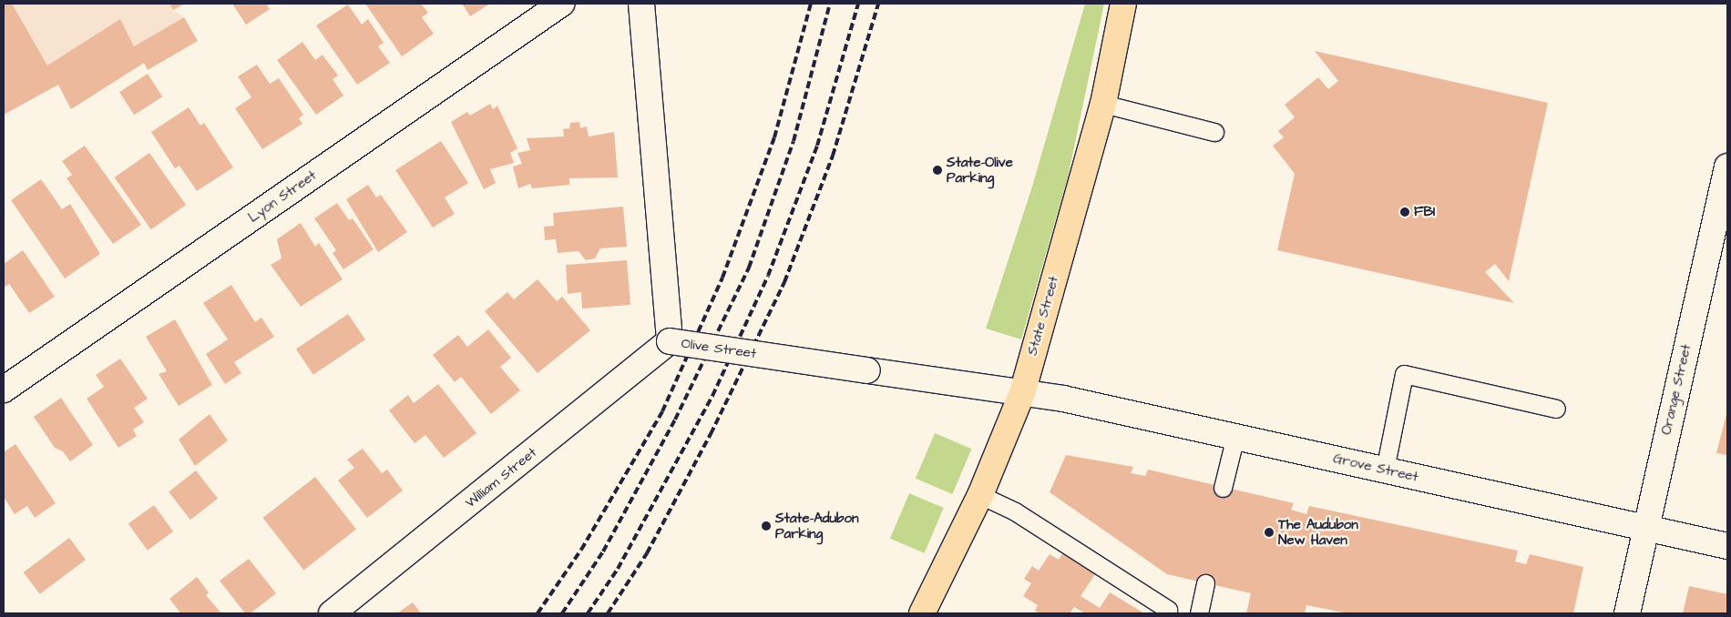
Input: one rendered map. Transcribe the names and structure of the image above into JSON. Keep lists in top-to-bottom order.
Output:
{
  "streets": {
    "main road": ["State Street"],
    "street": [
      "Lyon Street",
      "Olive Street",
      "Orange Street",
      "Grove Street",
      "William Street"
    ]
  },
  "crossings": [
    ["State Street", "Olive Street"],
    ["State Street", "Grove Street"],
    ["Olive Street", "Grove Street"],
    ["Olive Street", "William Street"],
    ["Orange Street", "Grove Street"]
  ],
  "places": [
    "State-Olive Parking",
    "FBI",
    "State-Adubon Parking",
    "The Audubon New Haven"
  ]
}
